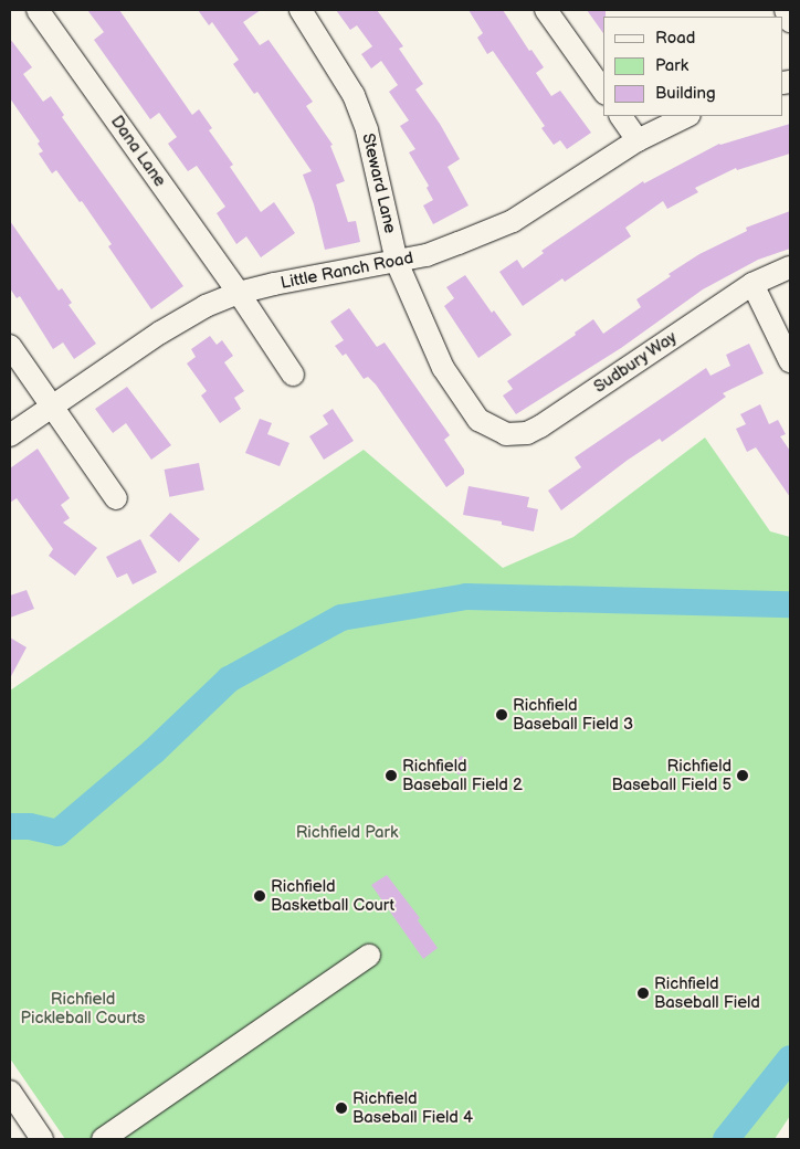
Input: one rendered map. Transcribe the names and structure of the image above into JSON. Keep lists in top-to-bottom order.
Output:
{
  "streets": {
    "street": [
      "Dana Lane",
      "Steward Lane",
      "Little Ranch Road",
      "Sudbury Way"
    ]
  },
  "crossings": [
    ["Dana Lane", "Little Ranch Road"],
    ["Steward Lane", "Little Ranch Road"],
    ["Steward Lane", "Sudbury Way"]
  ],
  "parks": ["Richfield Park", "Richfield Pickleball Courts"],
  "places": [
    "Richfield Baseball Field 3",
    "Richfield Baseball Field 2",
    "Richfield Baseball Field 5",
    "Richfield Basketball Court",
    "Richfield Baseball Field",
    "Richfield Baseball Field 4"
  ],
  "legend": ["Road", "Park", "Building"]
}
